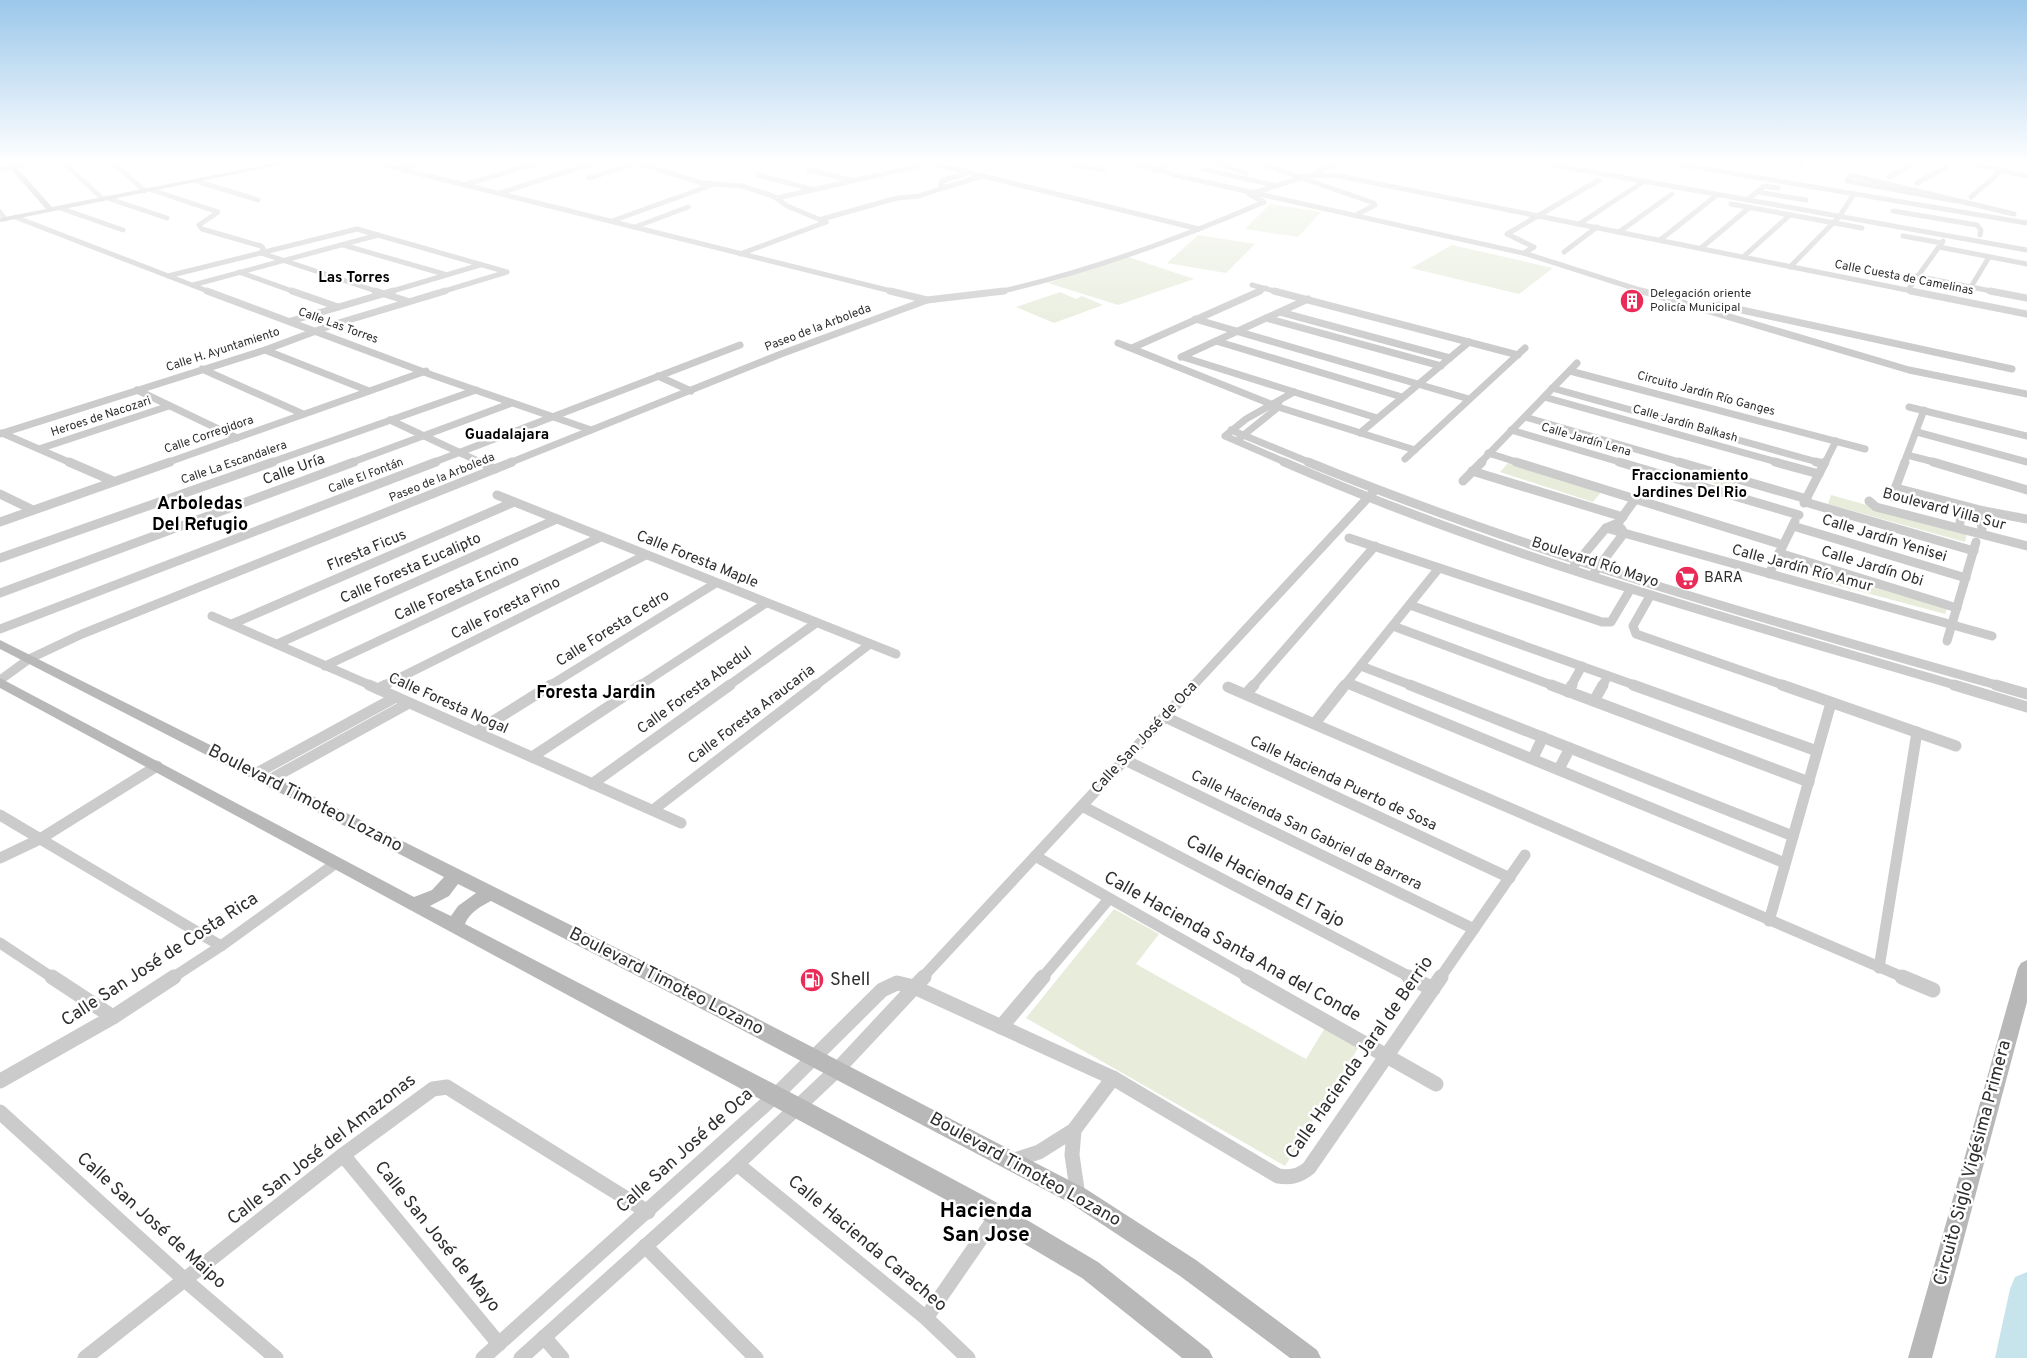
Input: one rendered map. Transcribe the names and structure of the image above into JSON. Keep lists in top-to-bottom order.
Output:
{
  "streets": {
    "main road": ["Boulevard Timoteo Lozano", "Circuito Siglo Vigésima Primera"],
    "street": [
      "Calle Cuesta de Camelinas",
      "Calle Las Torres",
      "Paseo de la Arboleda",
      "Calle H. Ayuntamiento",
      "Circuito Jardín Río Ganges",
      "Heroes de Nacozari",
      "Calle Jardín Balkash",
      "Calle Corregidora",
      "Calle Jardín Lena",
      "Calle La Escandalera",
      "Calle Uría",
      "Calle El Fontán",
      "Boulevard Villa Sur",
      "Calle Jardín Yenisei",
      "Flresta Ficus",
      "Calle Foresta Maple",
      "Boulevard Río Mayo",
      "Calle Jardín Obi",
      "Calle Foresta Eucalipto",
      "Calle Jardín Río Amur",
      "Calle Foresta Encino",
      "Calle Foresta Pino",
      "Calle Foresta Cedro",
      "Calle Foresta Abedul",
      "Calle Foresta Nogal",
      "Calle Foresta Araucaria",
      "Calle San José de Oca",
      "Calle Hacienda Puerto de Sosa",
      "Calle Hacienda San Gabriel de Barrera",
      "Calle Hacienda El Tajo",
      "Calle Hacienda Santa Ana del Conde",
      "Calle San José de Costa Rica",
      "Calle Hacienda Jaral de Berrio",
      "Calle San José del Amazonas",
      "Calle San José de Maipo",
      "Calle San José de Mayo",
      "Calle Hacienda Caracheo"
    ]
  },
  "crossings": [
    ["Calle Las Torres", "Paseo de la Arboleda"],
    ["Calle Las Torres", "Calle H. Ayuntamiento"],
    ["Calle Las Torres", "Calle Corregidora"],
    ["Calle Las Torres", "Calle La Escandalera"],
    ["Calle Las Torres", "Calle Uría"],
    ["Calle Las Torres", "Calle El Fontán"],
    ["Paseo de la Arboleda", "Boulevard Timoteo Lozano"],
    ["Calle Jardín Lena", "Calle Jardín Yenisei"],
    ["Flresta Ficus", "Calle Foresta Maple"],
    ["Flresta Ficus", "Calle Foresta Nogal"],
    ["Calle Foresta Maple", "Calle Foresta Eucalipto"],
    ["Calle Foresta Maple", "Calle Foresta Encino"],
    ["Calle Foresta Maple", "Calle Foresta Pino"],
    ["Calle Foresta Maple", "Calle Foresta Cedro"],
    ["Calle Foresta Maple", "Calle Foresta Abedul"],
    ["Calle Foresta Maple", "Calle Foresta Araucaria"],
    ["Boulevard Río Mayo", "Calle San José de Oca"],
    ["Calle Foresta Eucalipto", "Calle Foresta Nogal"],
    ["Calle Foresta Encino", "Calle Foresta Nogal"],
    ["Calle Foresta Pino", "Calle Foresta Nogal"],
    ["Calle Foresta Cedro", "Calle Foresta Nogal"],
    ["Calle Foresta Abedul", "Calle Foresta Nogal"],
    ["Calle Foresta Nogal", "Calle Foresta Araucaria"],
    ["Calle San José de Oca", "Calle Hacienda Puerto de Sosa"],
    ["Calle San José de Oca", "Boulevard Timoteo Lozano"],
    ["Calle San José de Oca", "Calle Hacienda San Gabriel de Barrera"],
    ["Calle San José de Oca", "Calle Hacienda El Tajo"],
    ["Calle San José de Oca", "Calle Hacienda Santa Ana del Conde"],
    ["Calle San José de Oca", "Calle Hacienda Jaral de Berrio"],
    ["Calle San José de Oca", "Calle San José del Amazonas"],
    ["Calle San José de Oca", "Calle San José de Mayo"],
    ["Calle San José de Oca", "Calle Hacienda Caracheo"],
    ["Calle Hacienda Puerto de Sosa", "Calle Hacienda Jaral de Berrio"],
    ["Calle Hacienda San Gabriel de Barrera", "Calle Hacienda Jaral de Berrio"],
    ["Calle Hacienda El Tajo", "Calle Hacienda Jaral de Berrio"],
    ["Calle Hacienda Santa Ana del Conde", "Calle Hacienda Jaral de Berrio"],
    ["Calle San José del Amazonas", "Calle San José de Maipo"],
    ["Calle San José del Amazonas", "Calle San José de Mayo"]
  ],
  "districts": [
    "Las Torres",
    "Guadalajara",
    "Fraccionamiento Jardines Del Rio",
    "Arboledas Del Refugio",
    "Foresta Jardin",
    "Hacienda San Jose"
  ],
  "places": {
    "building": ["Delegación oriente Policía Municipal"],
    "supermarket": ["BARA"],
    "fuel station": ["Shell"]
  }
}
